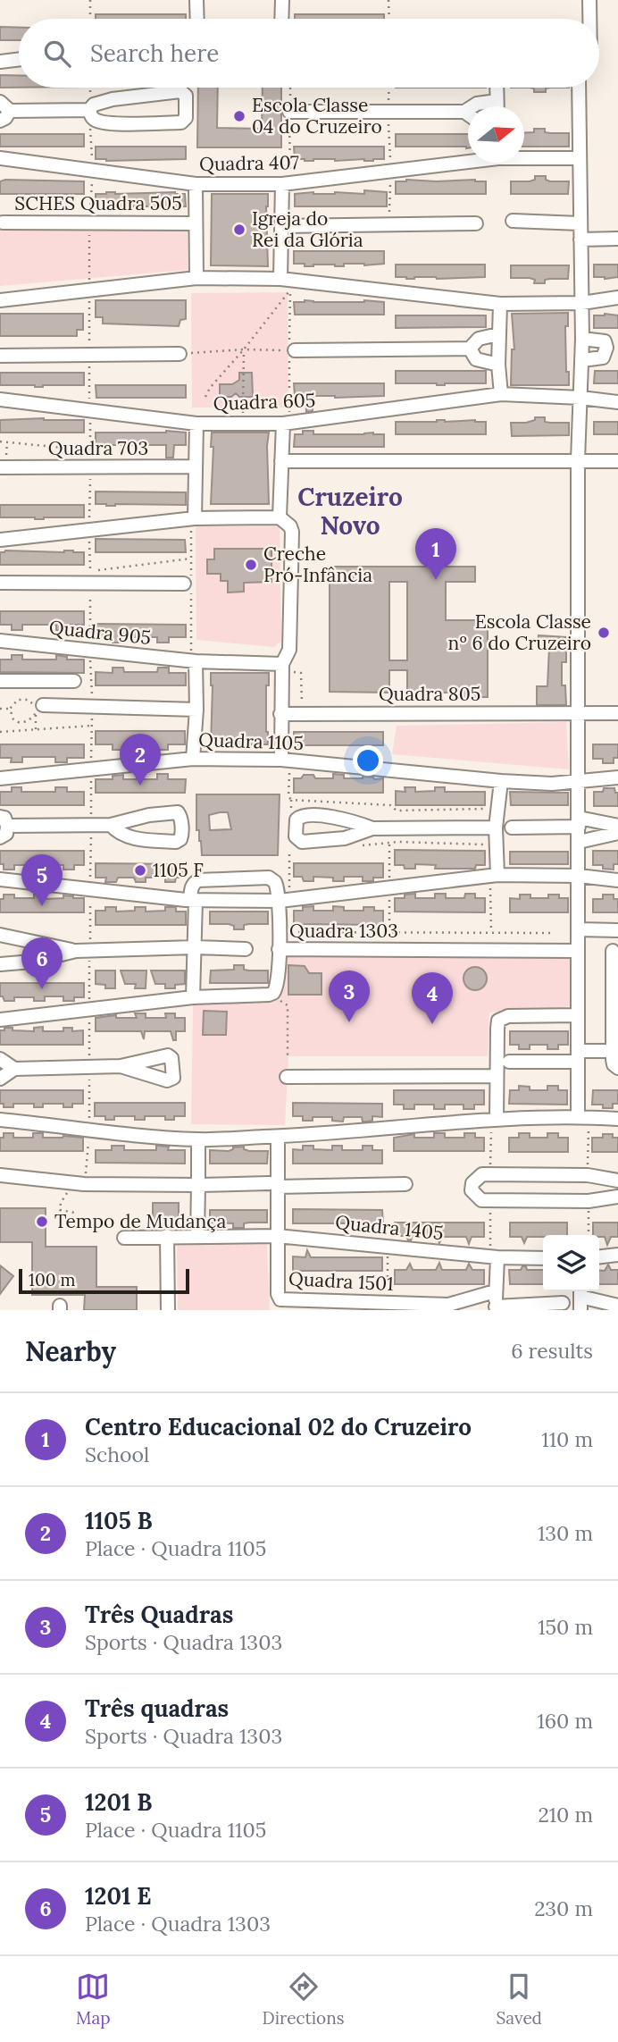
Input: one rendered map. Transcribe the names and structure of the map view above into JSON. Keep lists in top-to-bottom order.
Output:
{
  "streets": {
    "street": [
      "Quadra 407",
      "SCHES Quadra 505",
      "Quadra 605",
      "Quadra 703",
      "Quadra 905",
      "Quadra 805",
      "Quadra 1105",
      "Quadra 1303",
      "Quadra 1405",
      "Quadra 1501"
    ]
  },
  "crossings": [
    ["Quadra 1405", "Quadra 1501"]
  ],
  "districts": ["Cruzeiro Novo"],
  "places": [
    "Escola Classe 04 do Cruzeiro",
    "Igreja do Rei da Glória",
    "Creche Pró-Infância",
    "Escola Classe nº 6 do Cruzeiro",
    "1105 F",
    "Tempo de Mudança"
  ],
  "scale_bar": "100 m",
  "north": "right",
  "page": {
    "search": "Search here",
    "pins": [
      "1",
      "2",
      "5",
      "6",
      "3",
      "4"
    ],
    "scale": "100 m",
    "heading": ["Nearby", "6 results"],
    "list": [
      {
        "mark": "1",
        "name": "Centro Educacional 02 do Cruzeiro",
        "note": "School",
        "value": "110 m"
      },
      {
        "mark": "2",
        "name": "1105 B",
        "note": "Place · Quadra 1105",
        "value": "130 m"
      },
      {
        "mark": "3",
        "name": "Três Quadras",
        "note": "Sports · Quadra 1303",
        "value": "150 m"
      },
      {
        "mark": "4",
        "name": "Três quadras",
        "note": "Sports · Quadra 1303",
        "value": "160 m"
      },
      {
        "mark": "5",
        "name": "1201 B",
        "note": "Place · Quadra 1105",
        "value": "210 m"
      },
      {
        "mark": "6",
        "name": "1201 E",
        "note": "Place · Quadra 1303",
        "value": "230 m"
      }
    ],
    "nav": ["Map", "Directions", "Saved"]
  }
}
